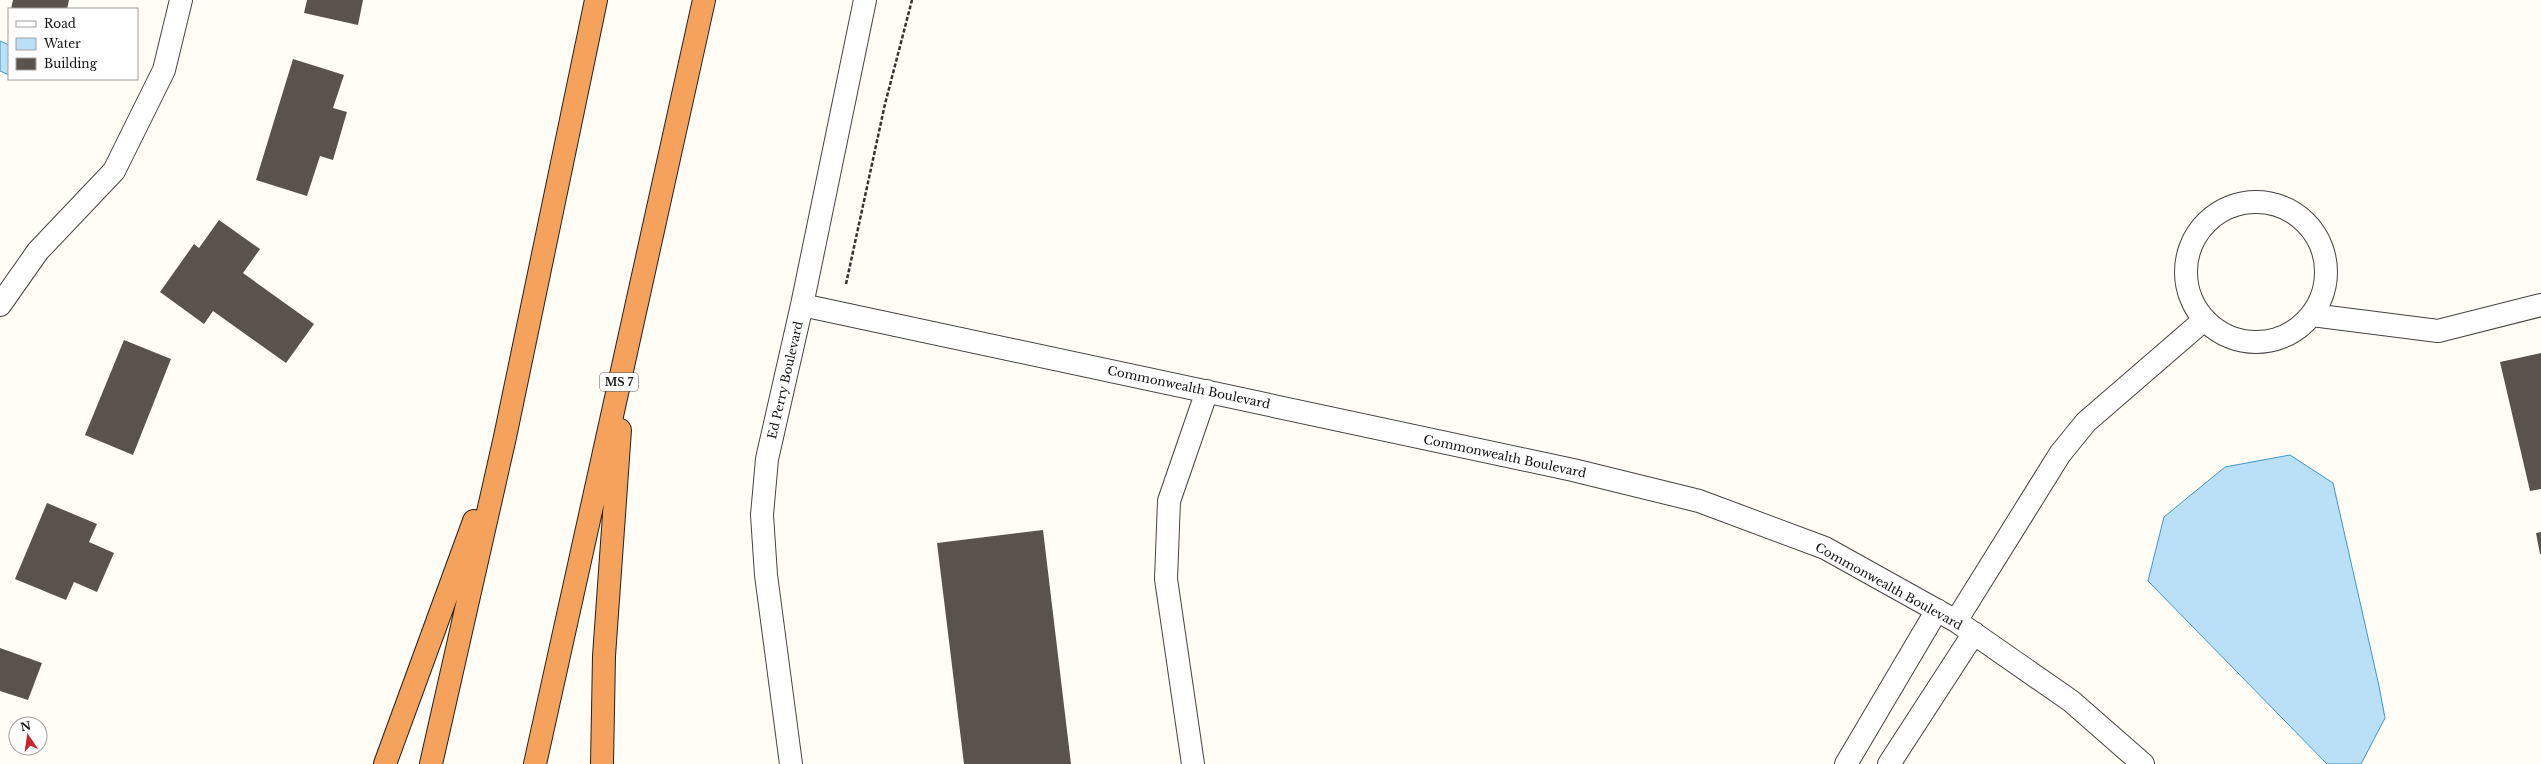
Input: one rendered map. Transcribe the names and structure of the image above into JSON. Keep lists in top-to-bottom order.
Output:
{
  "streets": {
    "highway": ["MS 7"],
    "street": ["Ed Perry Boulevard", "Commonwealth Boulevard"]
  },
  "crossings": [
    ["Ed Perry Boulevard", "Commonwealth Boulevard"]
  ],
  "legend": ["Road", "Water", "Building"],
  "north": "top"
}
